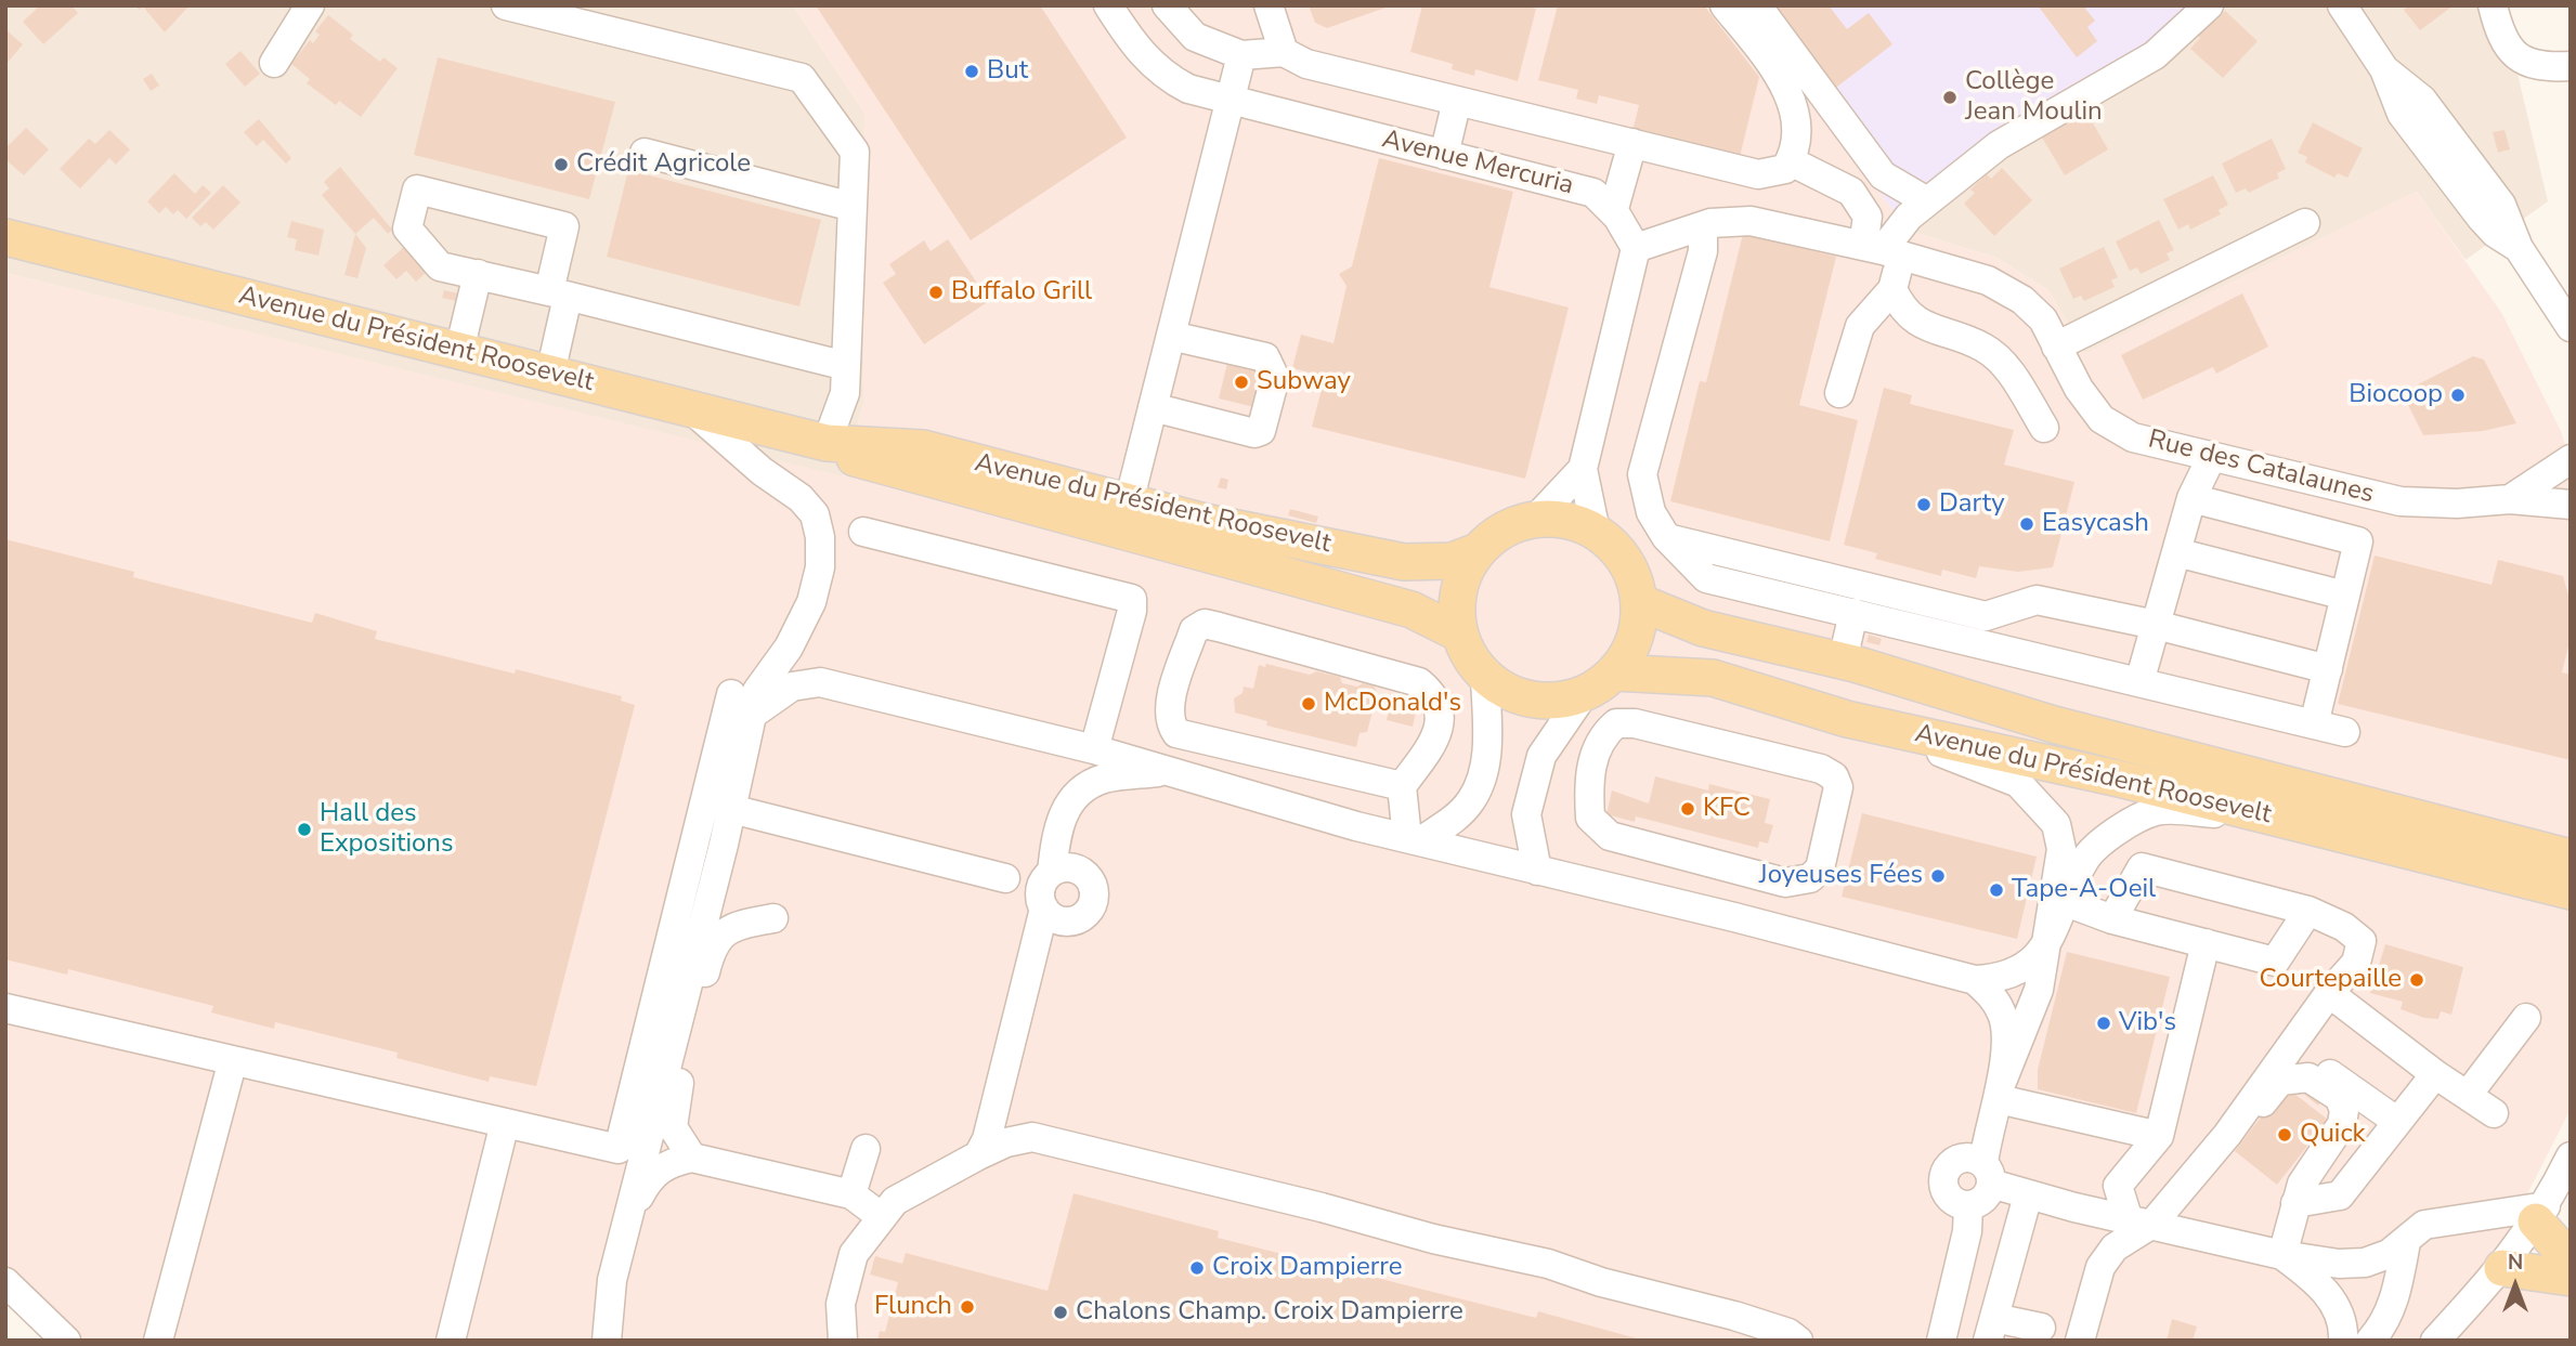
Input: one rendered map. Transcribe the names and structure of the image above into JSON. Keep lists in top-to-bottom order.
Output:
{
  "streets": {
    "main road": ["Avenue du Président Roosevelt"],
    "street": ["Avenue Mercuria", "Rue des Catalaunes"]
  },
  "crossings": [
    ["Avenue Mercuria", "Rue des Catalaunes"]
  ],
  "places": [
    "But",
    "Collège Jean Moulin",
    "Crédit Agricole",
    "Buffalo Grill",
    "Subway",
    "Biocoop",
    "Darty",
    "Easycash",
    "McDonald's",
    "KFC",
    "Hall des Expositions",
    "Joyeuses Fées",
    "Tape-A-Oeil",
    "Courtepaille",
    "Vib's",
    "Quick",
    "Croix Dampierre",
    "Flunch",
    "Chalons Champ. Croix Dampierre"
  ],
  "north": "top"
}
